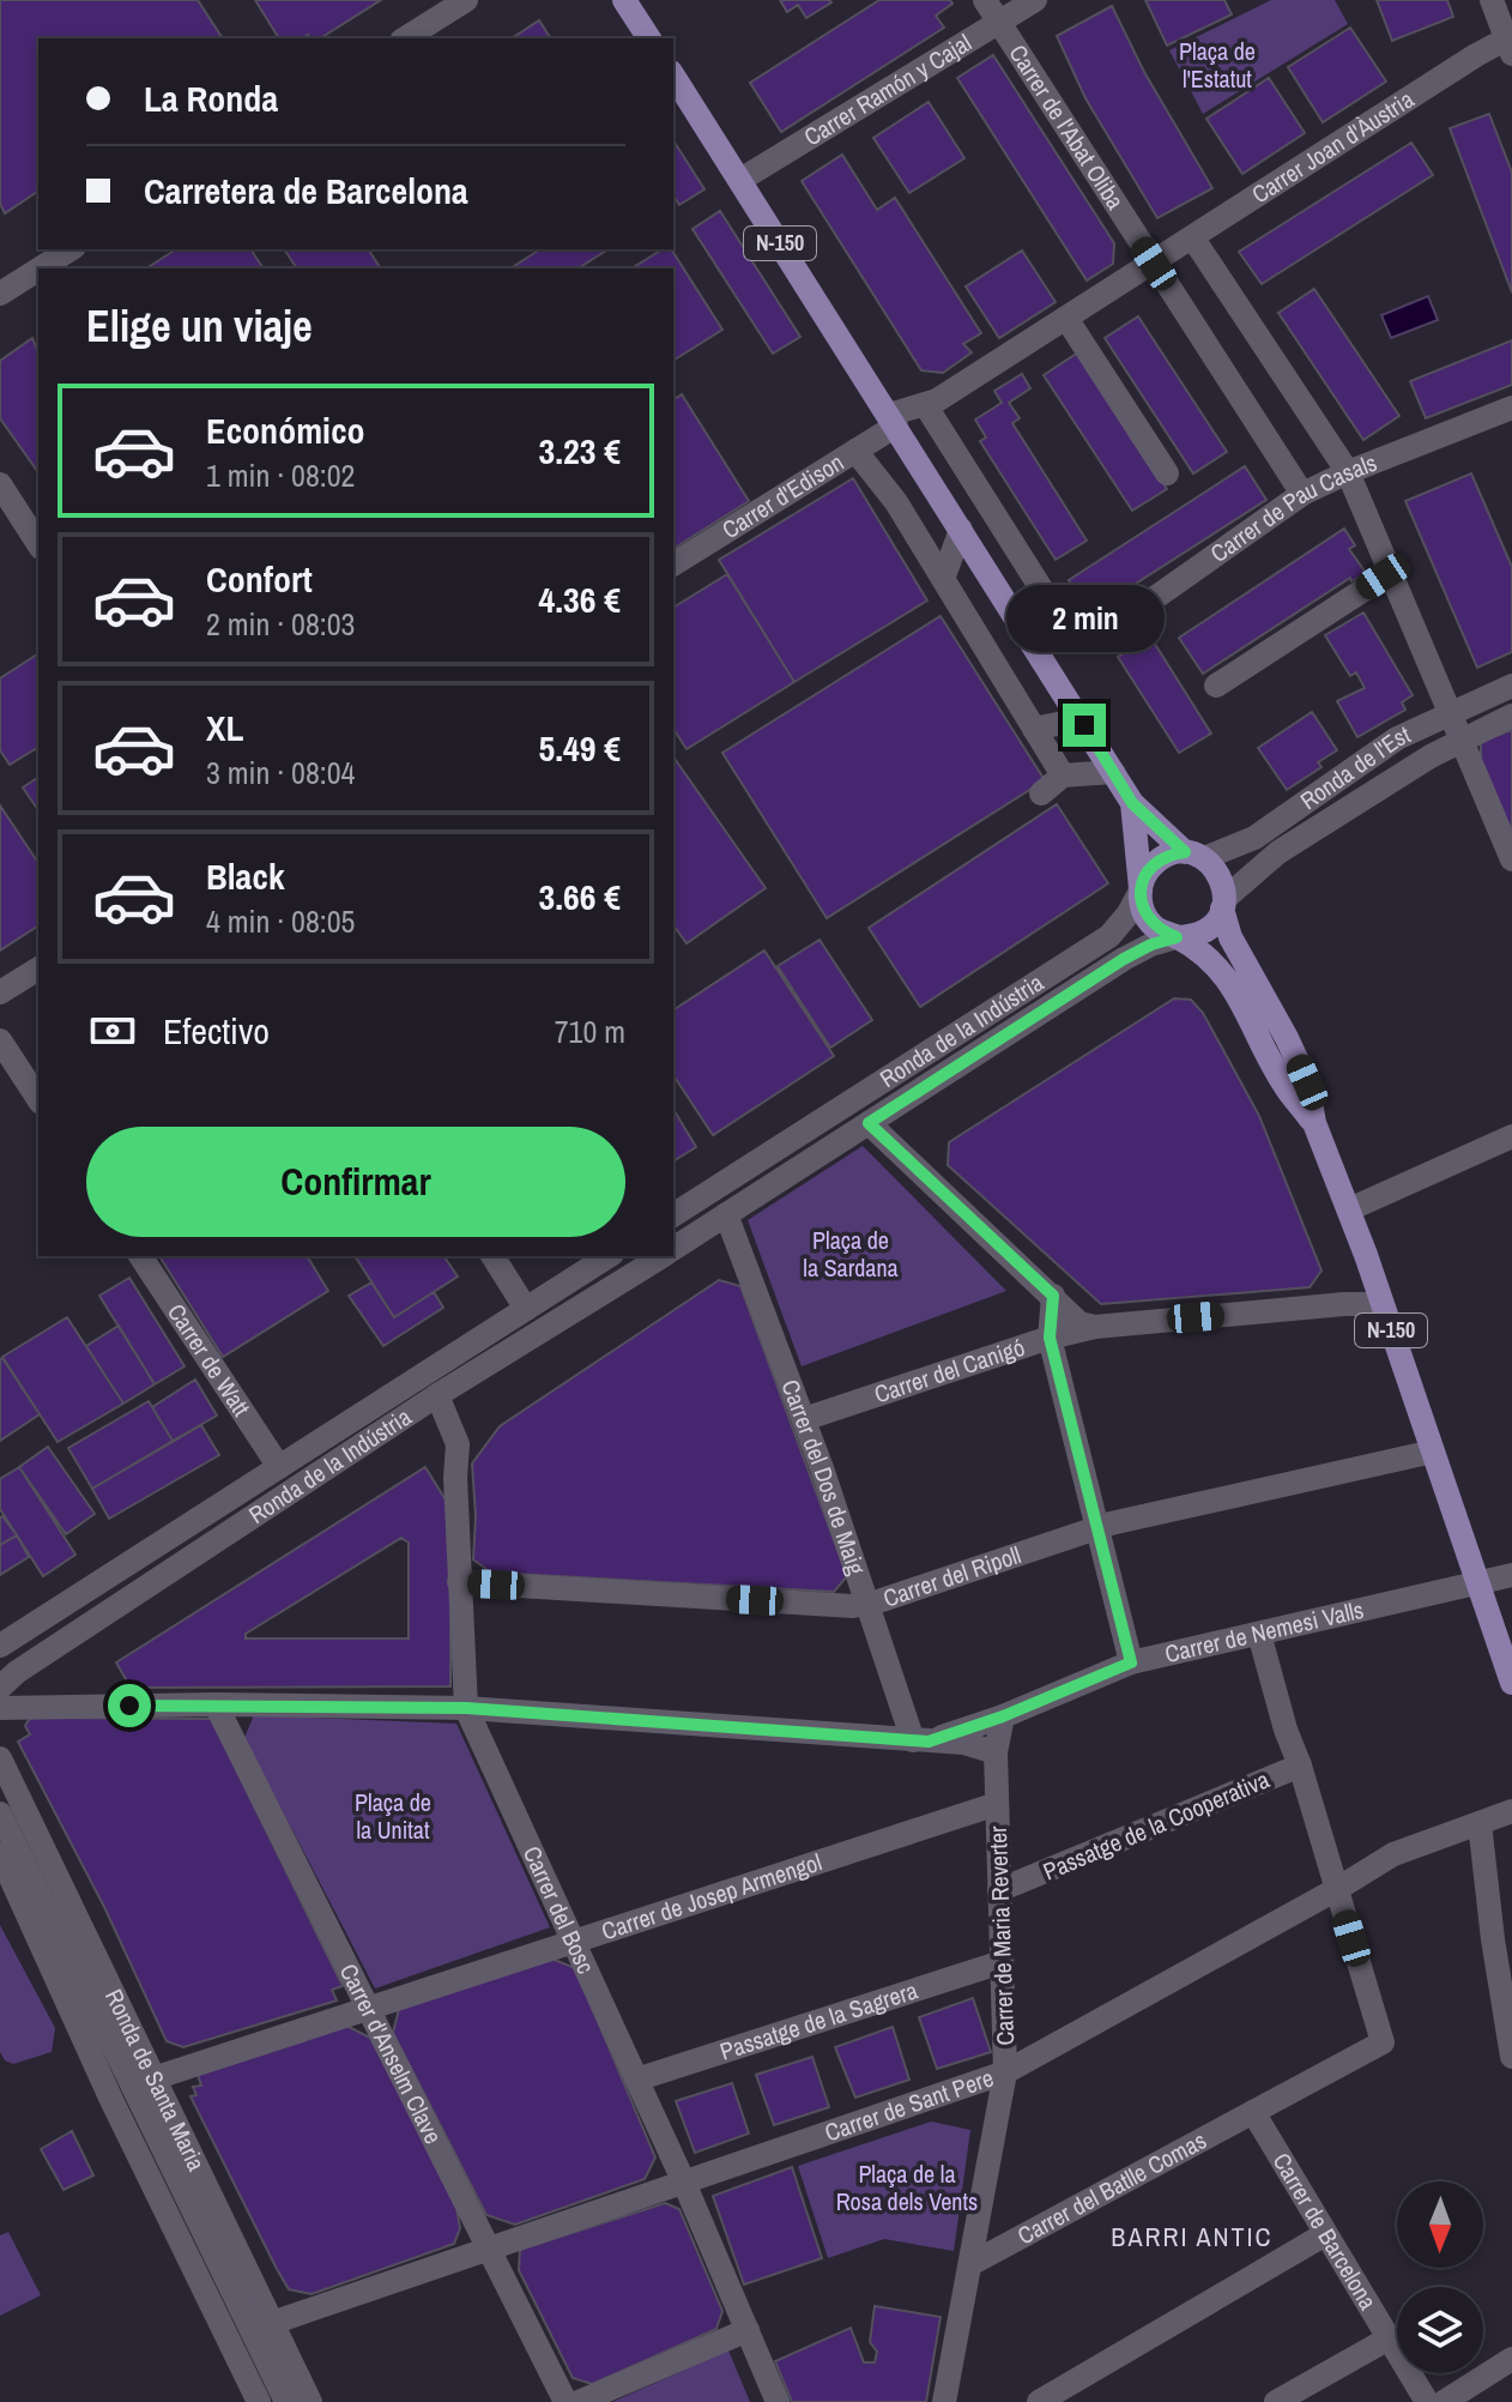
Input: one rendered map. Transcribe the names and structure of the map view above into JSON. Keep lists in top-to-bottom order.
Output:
{
  "streets": {
    "main road": ["N-150"],
    "street": [
      "Carrer Ramón y Cajal",
      "Carrer de l'Abat Oliba",
      "Carrer Joan d'Àustria",
      "Carrer d'Edison",
      "Carrer de Pau Casals",
      "Ronda de l'Est",
      "Ronda de la Indústria",
      "Carrer de Watt",
      "Carrer del Canigó",
      "Carrer del Dos de Maig",
      "Carrer del Ripoll",
      "Carrer de Nemesi Valls",
      "Passatge de la Cooperativa",
      "Carrer de Josep Armengol",
      "Carrer del Bosc",
      "Carrer de Maria Reverter",
      "Passatge de la Sagrera",
      "Carrer d'Anselm Clave",
      "Ronda de Santa Maria",
      "Carrer de Sant Pere",
      "Carrer del Batlle Comas",
      "Carrer de Barcelona"
    ]
  },
  "crossings": [
    ["Carrer Ramón y Cajal", "Carrer de l'Abat Oliba"],
    ["Carrer Ramón y Cajal", "N-150"],
    ["Carrer de l'Abat Oliba", "Carrer Joan d'Àustria"],
    ["Carrer de l'Abat Oliba", "Carrer de Pau Casals"],
    ["Carrer Joan d'Àustria", "Carrer d'Edison"],
    ["N-150", "Carrer d'Edison"],
    ["N-150", "Ronda de l'Est"],
    ["N-150", "Ronda de la Indústria"],
    ["N-150", "Carrer del Canigó"],
    ["N-150", "Carrer del Ripoll"],
    ["N-150", "Carrer de Nemesi Valls"],
    ["Carrer d'Edison", "Carrer de Pau Casals"],
    ["Ronda de l'Est", "Ronda de la Indústria"],
    ["Ronda de la Indústria", "Carrer de Watt"],
    ["Ronda de la Indústria", "Carrer del Dos de Maig"],
    ["Ronda de la Indústria", "Carrer del Bosc"],
    ["Carrer del Canigó", "Carrer del Dos de Maig"],
    ["Carrer del Dos de Maig", "Carrer del Ripoll"],
    ["Carrer del Dos de Maig", "Carrer de Nemesi Valls"],
    ["Carrer del Ripoll", "Carrer del Bosc"],
    ["Carrer de Nemesi Valls", "Carrer del Bosc"],
    ["Carrer de Nemesi Valls", "Carrer de Maria Reverter"],
    ["Carrer de Nemesi Valls", "Carrer d'Anselm Clave"],
    ["Passatge de la Cooperativa", "Carrer de Maria Reverter"],
    ["Passatge de la Cooperativa", "Carrer de Sant Pere"],
    ["Passatge de la Cooperativa", "Carrer del Batlle Comas"],
    ["Passatge de la Cooperativa", "Carrer de Barcelona"],
    ["Carrer de Josep Armengol", "Carrer del Bosc"],
    ["Carrer de Josep Armengol", "Carrer de Maria Reverter"],
    ["Carrer de Josep Armengol", "Carrer d'Anselm Clave"],
    ["Carrer de Josep Armengol", "Ronda de Santa Maria"],
    ["Carrer del Bosc", "Passatge de la Sagrera"],
    ["Carrer del Bosc", "Carrer de Sant Pere"],
    ["Carrer de Maria Reverter", "Passatge de la Sagrera"],
    ["Carrer de Maria Reverter", "Carrer de Sant Pere"],
    ["Carrer de Maria Reverter", "Carrer del Batlle Comas"],
    ["Carrer d'Anselm Clave", "Carrer de Sant Pere"],
    ["Ronda de Santa Maria", "Carrer de Sant Pere"],
    ["Carrer del Batlle Comas", "Carrer de Barcelona"]
  ],
  "districts": ["BARRI ANTIC"],
  "parks": [
    "Plaça de l'Estatut",
    "Plaça de la Sardana",
    "Plaça de la Unitat",
    "Plaça de la Rosa dels Vents"
  ],
  "north": "bottom",
  "page": {
    "banner": ["La Ronda", "Carretera de Barcelona"],
    "heading": "Elige un viaje",
    "list": [
      {
        "name": "Económico",
        "note": "1 min · 08:02",
        "value": "3.23 €"
      },
      {
        "name": "Confort",
        "note": "2 min · 08:03",
        "value": "4.36 €"
      },
      {
        "name": "XL",
        "note": "3 min · 08:04",
        "value": "5.49 €"
      },
      {
        "name": "Black",
        "note": "4 min · 08:05",
        "value": "3.66 €"
      }
    ],
    "bubble": "2 min",
    "pay": ["Efectivo", "710 m"],
    "buttons": "Confirmar"
  }
}
